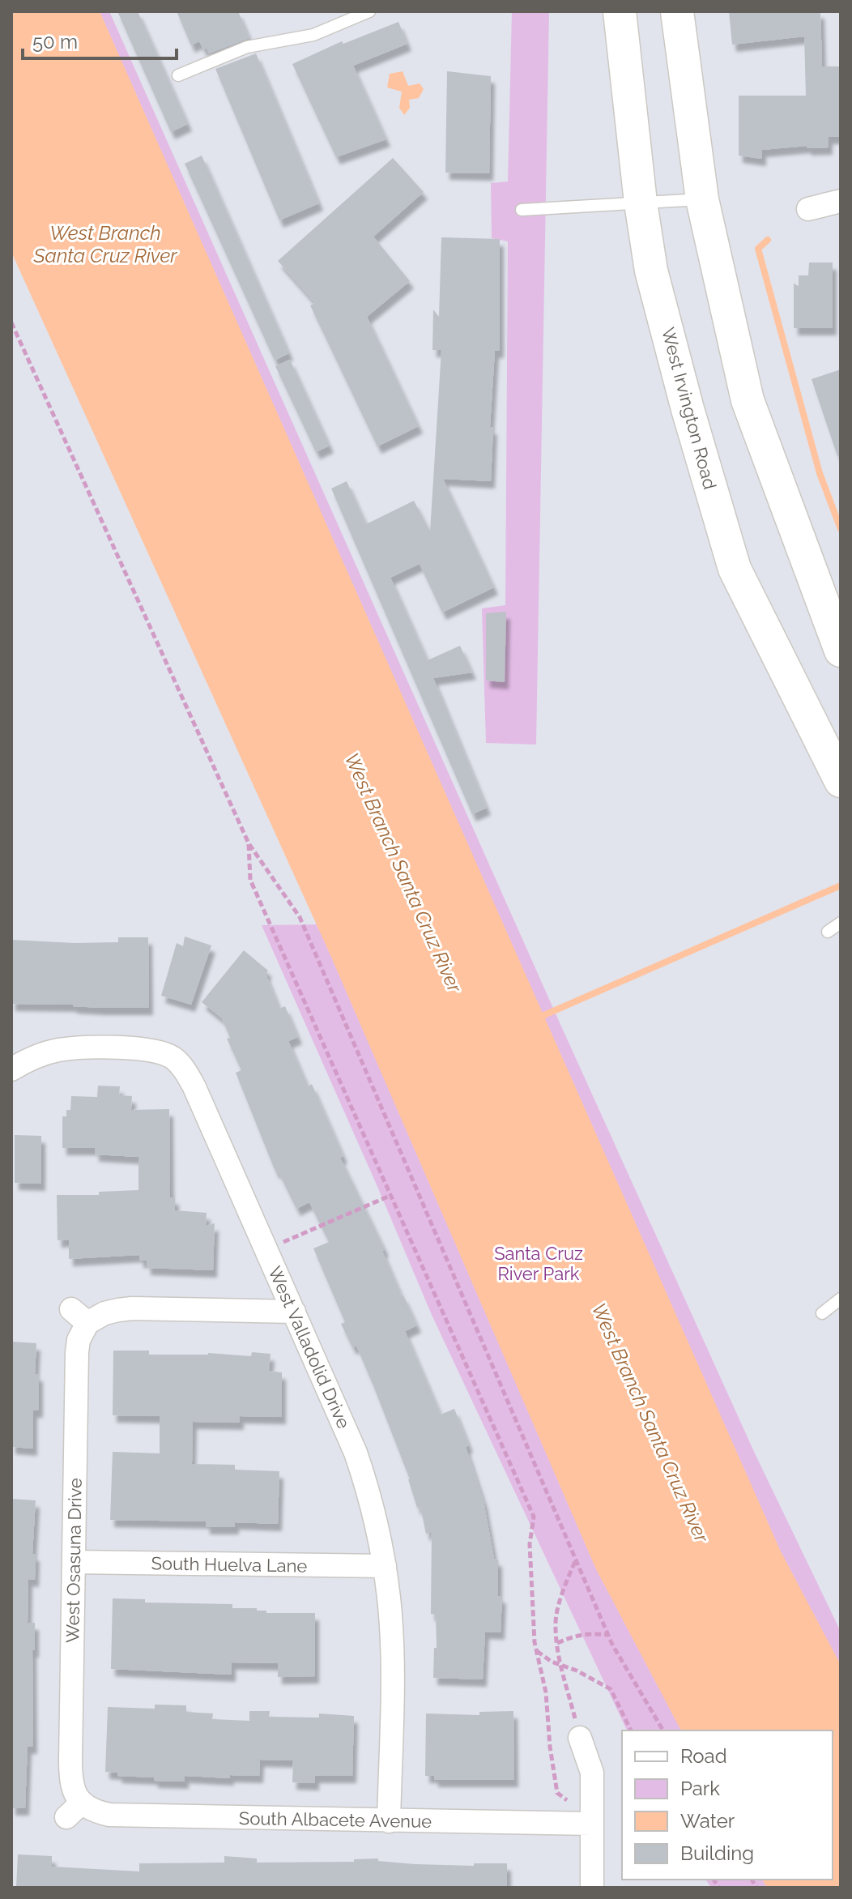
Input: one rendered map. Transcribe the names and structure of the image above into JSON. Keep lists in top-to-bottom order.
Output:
{
  "streets": {
    "main road": ["West Irvington Road"],
    "street": [
      "West Valladolid Drive",
      "West Osasuna Drive",
      "South Huelva Lane",
      "South Albacete Avenue"
    ]
  },
  "crossings": [
    ["West Valladolid Drive", "West Osasuna Drive"],
    ["West Valladolid Drive", "South Huelva Lane"],
    ["West Valladolid Drive", "South Albacete Avenue"],
    ["West Osasuna Drive", "South Huelva Lane"],
    ["West Osasuna Drive", "South Albacete Avenue"]
  ],
  "water": ["West Branch Santa Cruz River"],
  "parks": ["Santa Cruz River Park"],
  "legend": [
    "Road",
    "Park",
    "Water",
    "Building"
  ],
  "scale_bar": "50 m"
}
